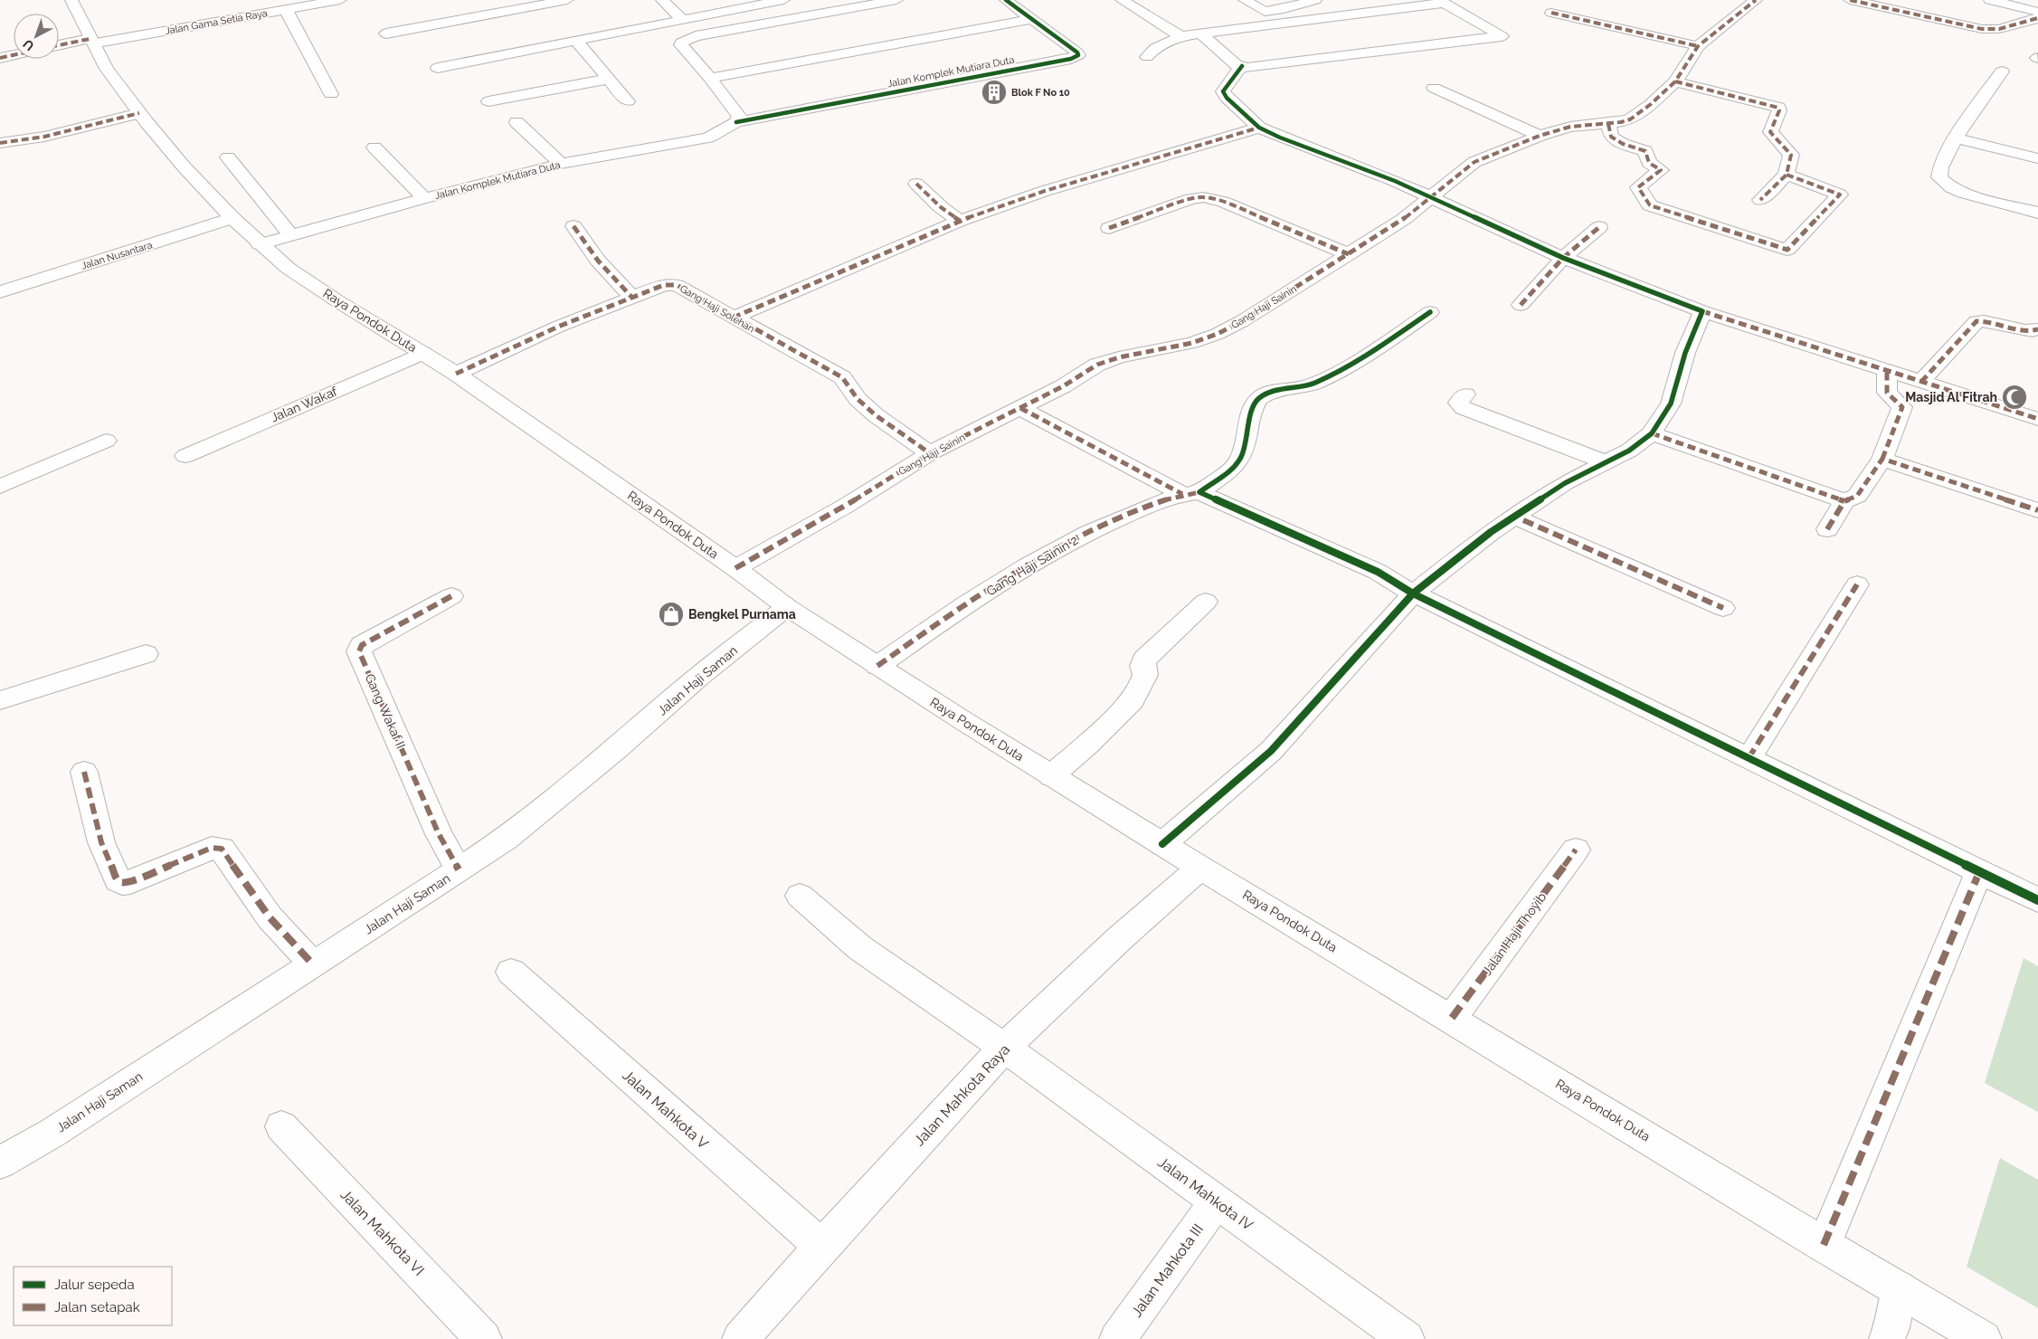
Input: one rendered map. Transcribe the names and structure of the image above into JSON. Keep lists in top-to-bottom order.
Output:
{
  "streets": {
    "street": [
      "Jalan Gama Setia Raya",
      "Jalan Komplek Mutiara Duta",
      "Jalan Nusantara",
      "Gang Haji Sainin",
      "Gang Haji Solehan",
      "Raya Pondok Duta",
      "Jalan Wakaf",
      "Gang Haji Sainin 2",
      "Jalan Haji Saman",
      "Gang Wakaf II",
      "Jalan Haji Thoyib",
      "Jalan Mahkota Raya",
      "Jalan Mahkota V",
      "Jalan Mahkota IV",
      "Jalan Mahkota VI",
      "Jalan Mahkota III"
    ]
  },
  "crossings": [
    ["Jalan Gama Setia Raya", "Raya Pondok Duta"],
    ["Jalan Komplek Mutiara Duta", "Raya Pondok Duta"],
    ["Jalan Nusantara", "Raya Pondok Duta"],
    ["Gang Haji Sainin", "Gang Haji Solehan"],
    ["Gang Haji Sainin", "Raya Pondok Duta"],
    ["Gang Haji Solehan", "Raya Pondok Duta"],
    ["Raya Pondok Duta", "Jalan Wakaf"],
    ["Raya Pondok Duta", "Gang Haji Sainin 2"],
    ["Raya Pondok Duta", "Jalan Haji Saman"],
    ["Raya Pondok Duta", "Jalan Haji Thoyib"],
    ["Raya Pondok Duta", "Jalan Mahkota Raya"],
    ["Jalan Haji Saman", "Gang Wakaf II"],
    ["Jalan Mahkota Raya", "Jalan Mahkota V"],
    ["Jalan Mahkota Raya", "Jalan Mahkota IV"],
    ["Jalan Mahkota IV", "Jalan Mahkota III"]
  ],
  "places": {
    "building": ["Blok F No 10"],
    "mosque": ["Masjid Al Fitrah"],
    "shop": ["Bengkel Purnama"]
  },
  "legend": ["Jalur sepeda", "Jalan setapak"],
  "north": "bottom left"
}
